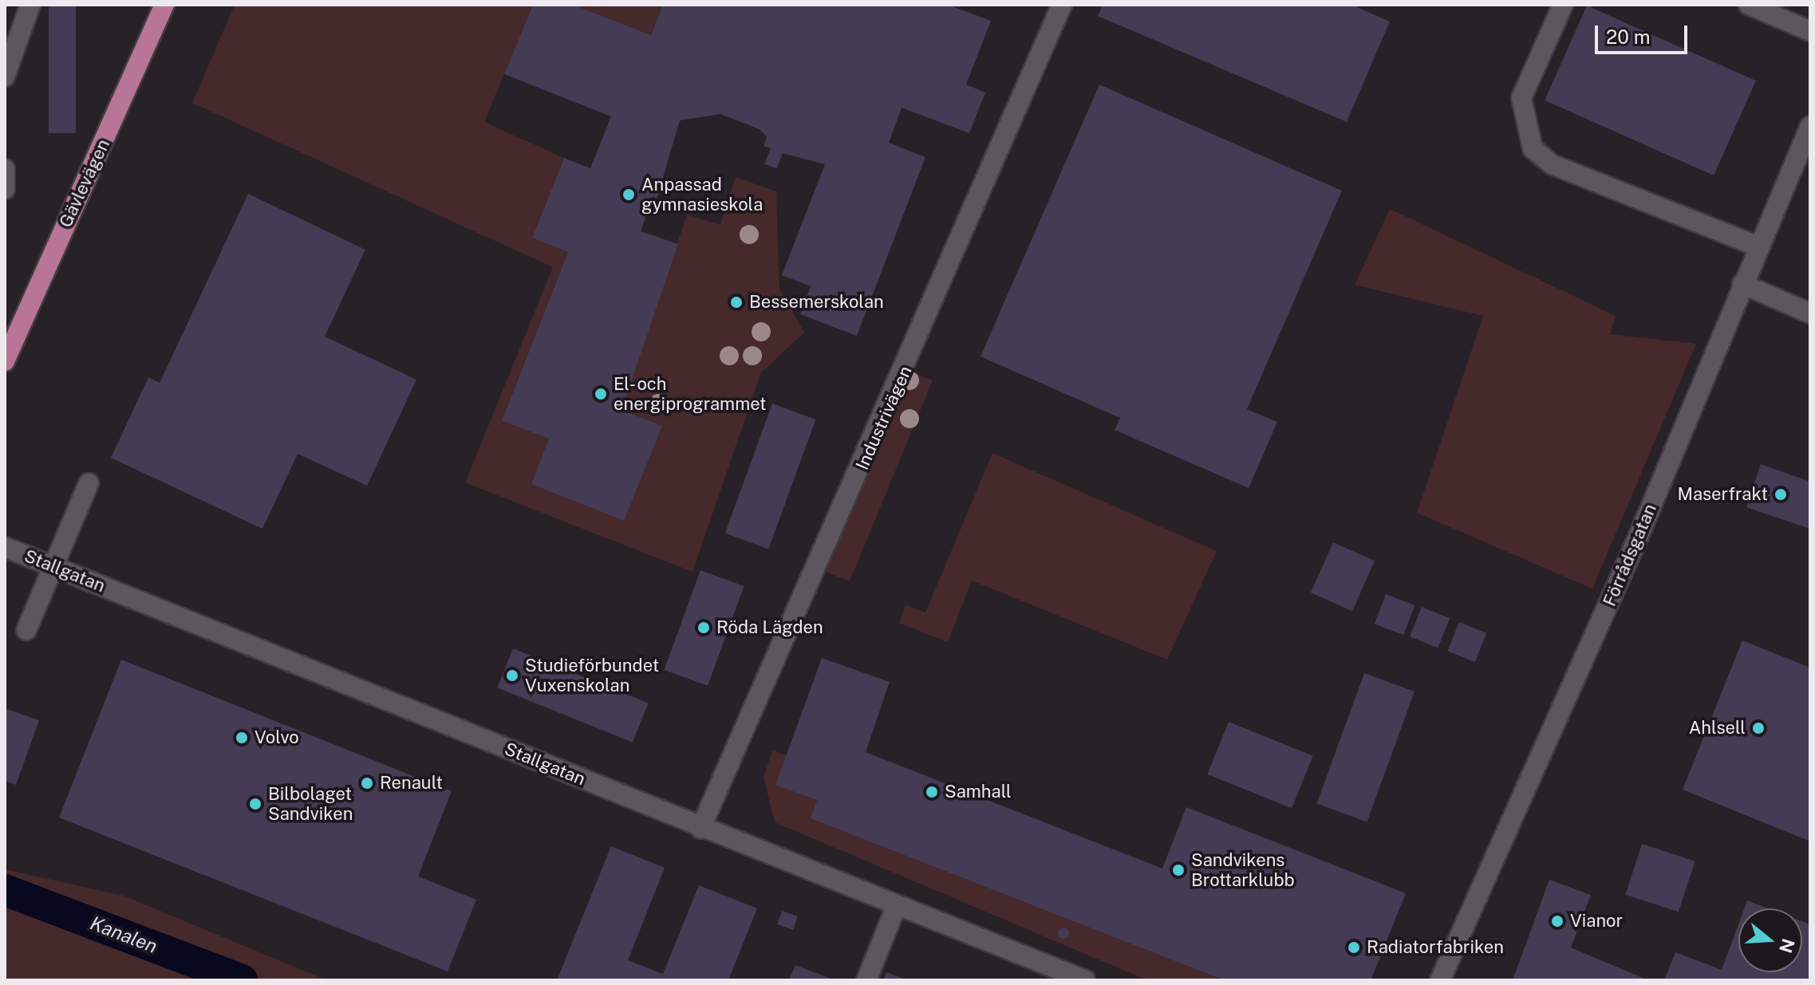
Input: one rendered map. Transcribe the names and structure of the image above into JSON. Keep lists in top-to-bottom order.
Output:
{
  "streets": {
    "main road": ["Gävlevägen"],
    "street": ["Industrivägen", "Förrådsgatan", "Stallgatan"]
  },
  "crossings": [
    ["Industrivägen", "Stallgatan"]
  ],
  "water": ["Kanalen"],
  "places": [
    "Anpassad gymnasieskola",
    "Bessemerskolan",
    "El- och energiprogrammet",
    "Maserfrakt",
    "Röda Lägden",
    "Studieförbundet Vuxenskolan",
    "Ahlsell",
    "Volvo",
    "Renault",
    "Samhall",
    "Bilbolaget Sandviken",
    "Sandvikens Brottarklubb",
    "Vianor",
    "Radiatorfabriken"
  ],
  "scale_bar": "20 m",
  "north": "right"
}
